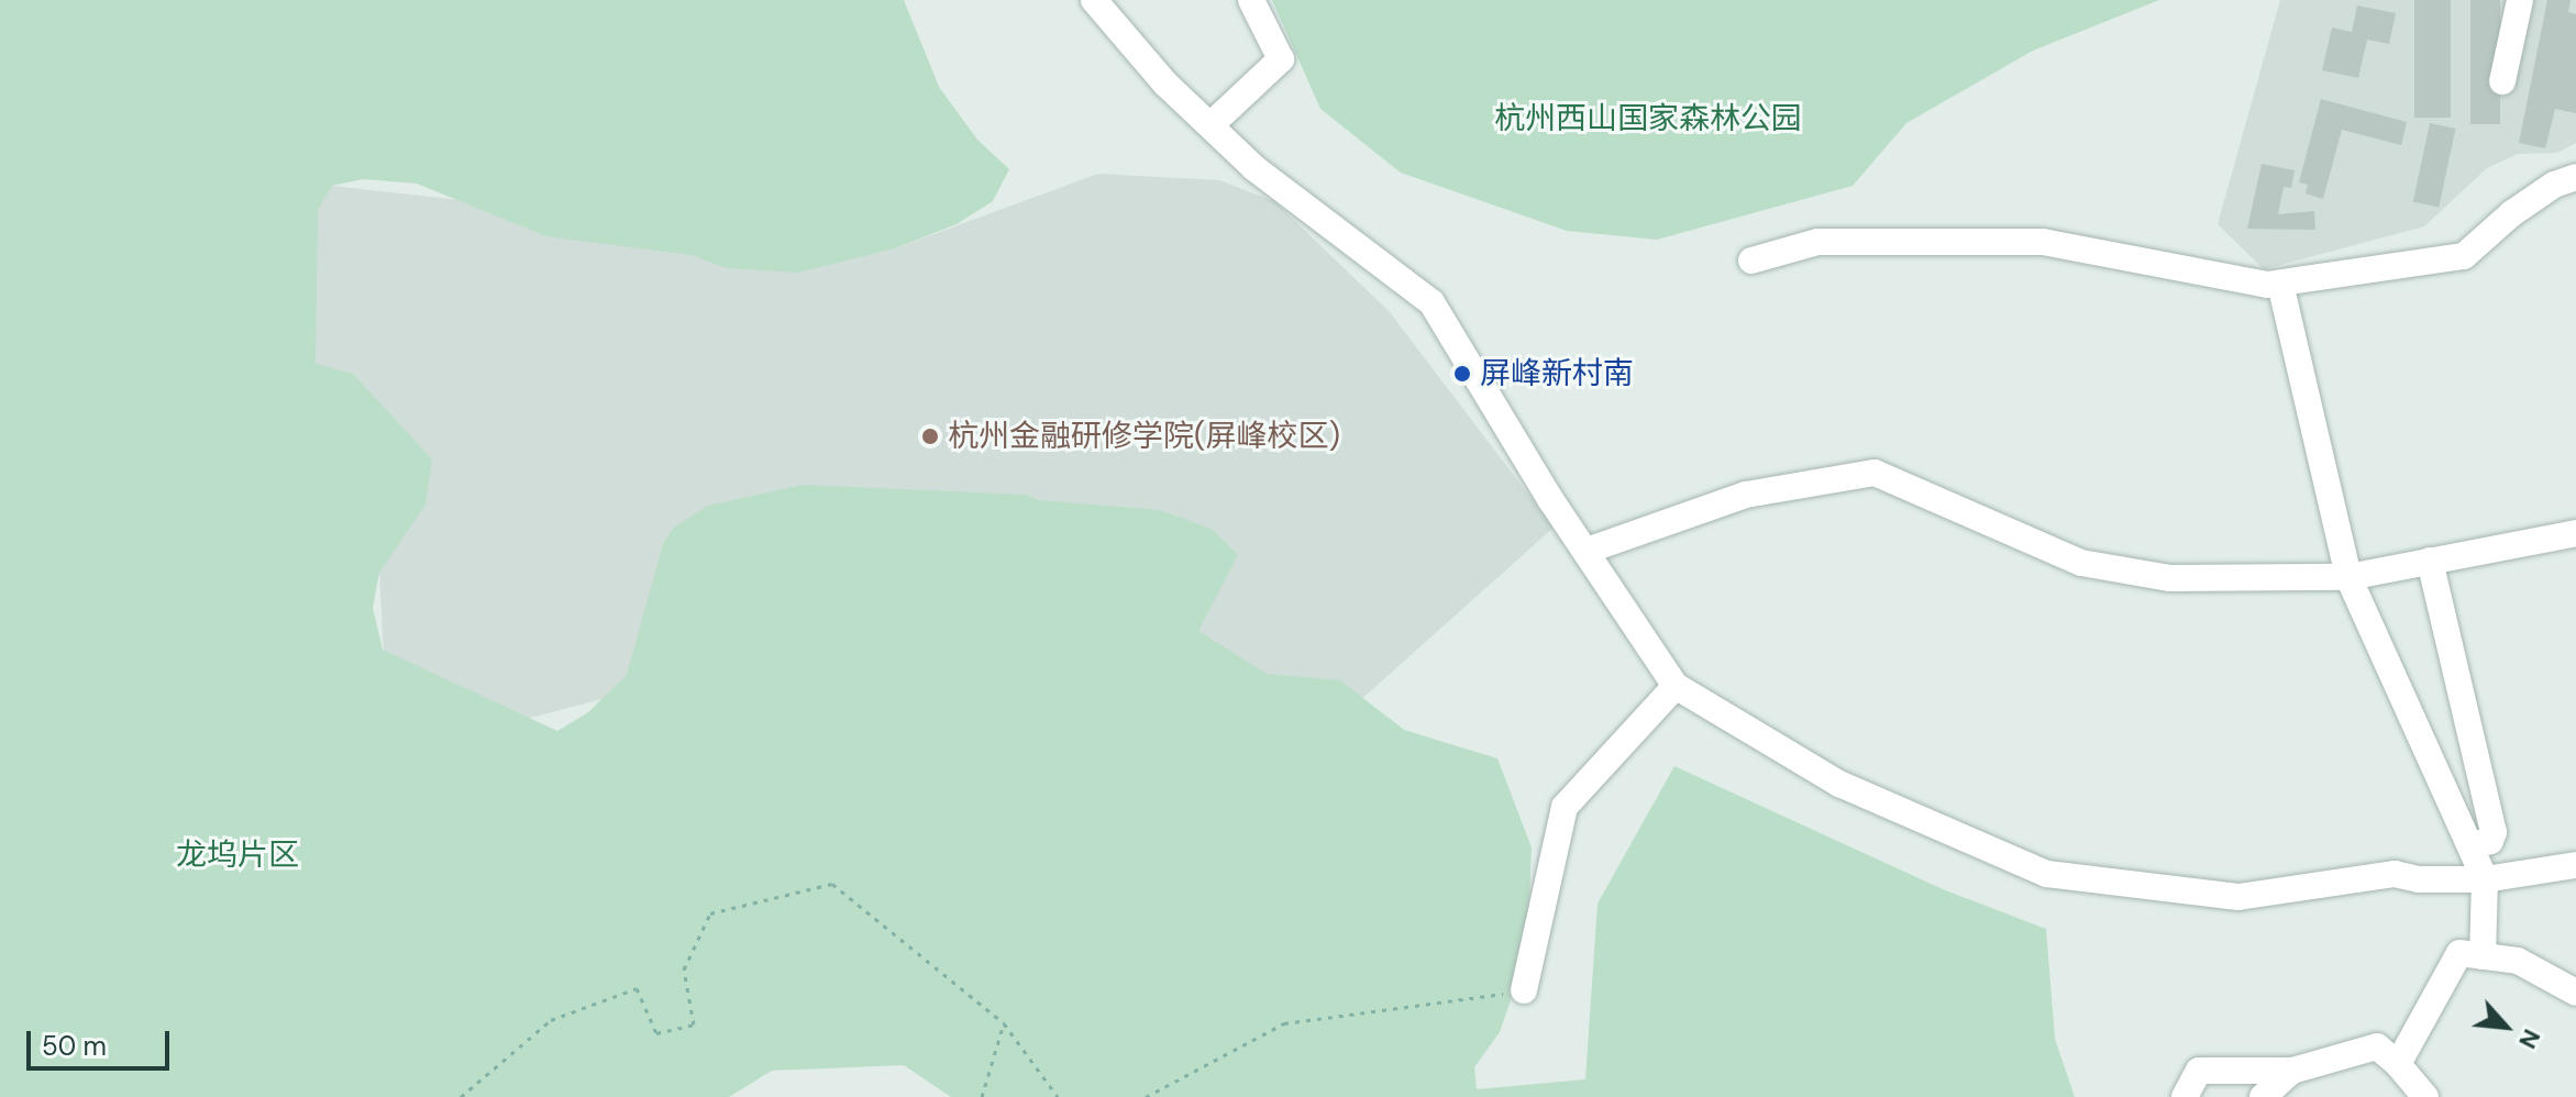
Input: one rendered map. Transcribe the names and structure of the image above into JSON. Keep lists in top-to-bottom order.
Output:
{
  "parks": ["杭州西山国家森林公园", "龙坞片区"],
  "places": ["屏峰新村南", "杭州金融研修学院(屏峰校区)"],
  "scale_bar": "50 m",
  "north": "bottom right"
}
